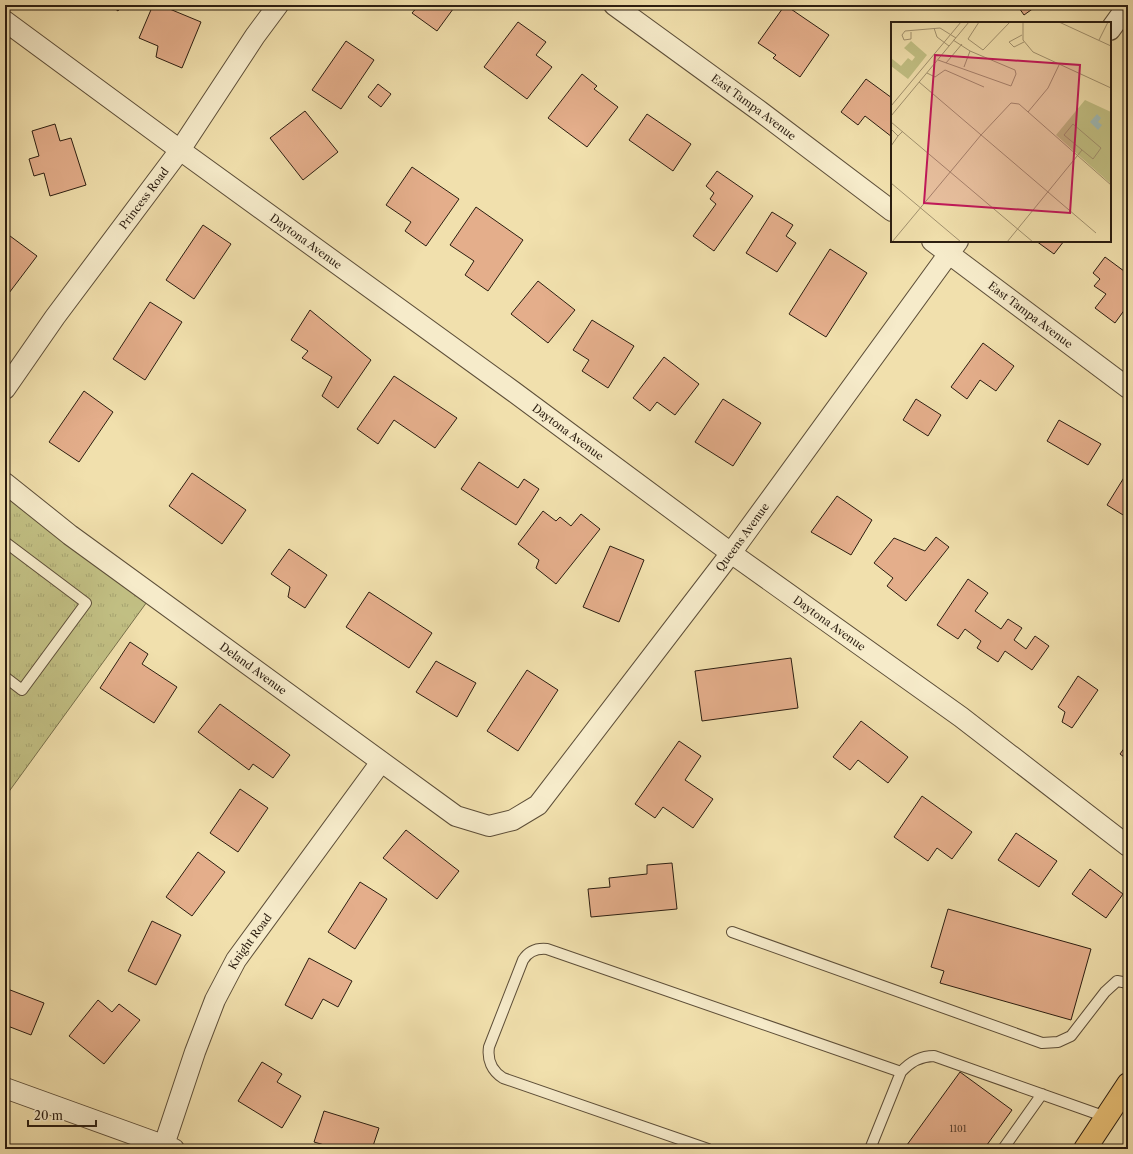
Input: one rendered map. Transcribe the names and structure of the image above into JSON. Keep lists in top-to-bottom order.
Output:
{
  "streets": {
    "street": [
      "East Tampa Avenue",
      "Princess Road",
      "Daytona Avenue",
      "Queens Avenue",
      "Deland Avenue",
      "Knight Road"
    ]
  },
  "crossings": [
    ["East Tampa Avenue", "Queens Avenue"],
    ["Princess Road", "Daytona Avenue"],
    ["Daytona Avenue", "Queens Avenue"],
    ["Queens Avenue", "Deland Avenue"],
    ["Deland Avenue", "Knight Road"]
  ],
  "house_numbers": ["1101"],
  "scale_bar": "20 m"
}
